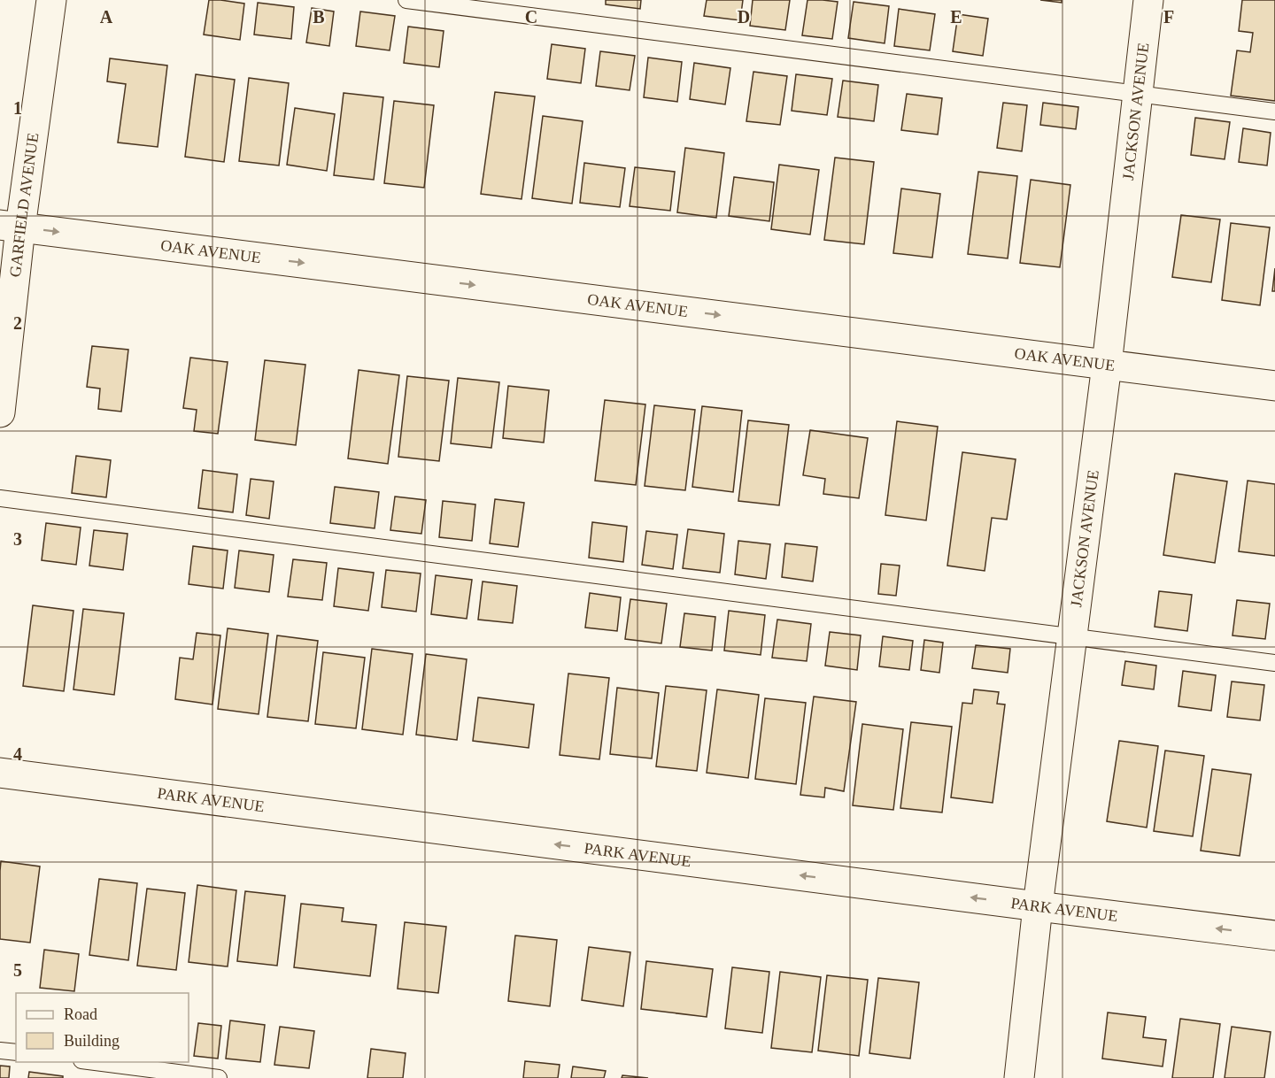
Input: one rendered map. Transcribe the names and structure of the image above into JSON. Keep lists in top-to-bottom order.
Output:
{
  "streets": {
    "street": [
      "JACKSON AVENUE",
      "GARFIELD AVENUE",
      "OAK AVENUE",
      "PARK AVENUE"
    ]
  },
  "crossings": [
    ["JACKSON AVENUE", "OAK AVENUE"],
    ["JACKSON AVENUE", "PARK AVENUE"],
    ["GARFIELD AVENUE", "OAK AVENUE"]
  ],
  "one_way": ["OAK AVENUE", "PARK AVENUE"],
  "legend": ["Road", "Building"],
  "grid": {
    "columns": [
      "A",
      "B",
      "C",
      "D",
      "E",
      "F"
    ],
    "rows": [
      "1",
      "2",
      "3",
      "4",
      "5"
    ]
  }
}
